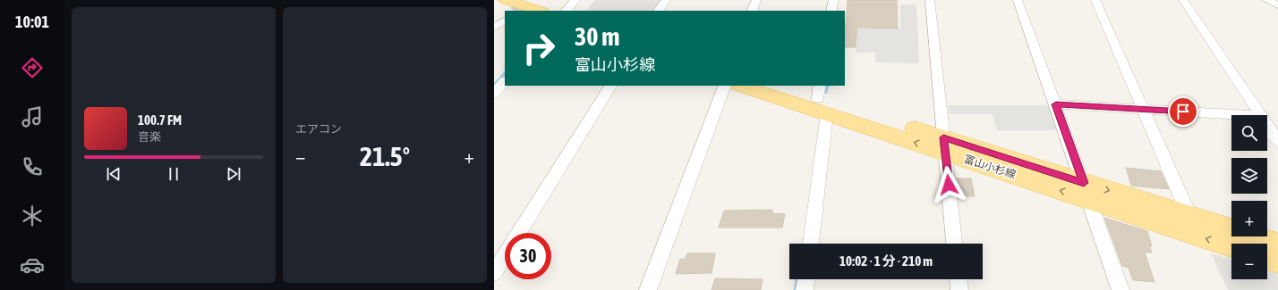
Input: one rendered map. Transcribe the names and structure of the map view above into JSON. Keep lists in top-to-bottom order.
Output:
{
  "streets": {
    "main road": ["富山小杉線"]
  },
  "page": {
    "tabs": "10:01",
    "tile": "エアコン",
    "turn": ["30 m", "富山小杉線"],
    "song": ["100.7 FM", "音楽"],
    "map_buttons": ["+", "−"],
    "heat": ["−", "21.5°", "+"],
    "limit": "30",
    "trip": "10:02 · 1 分 · 210 m"
  }
}
